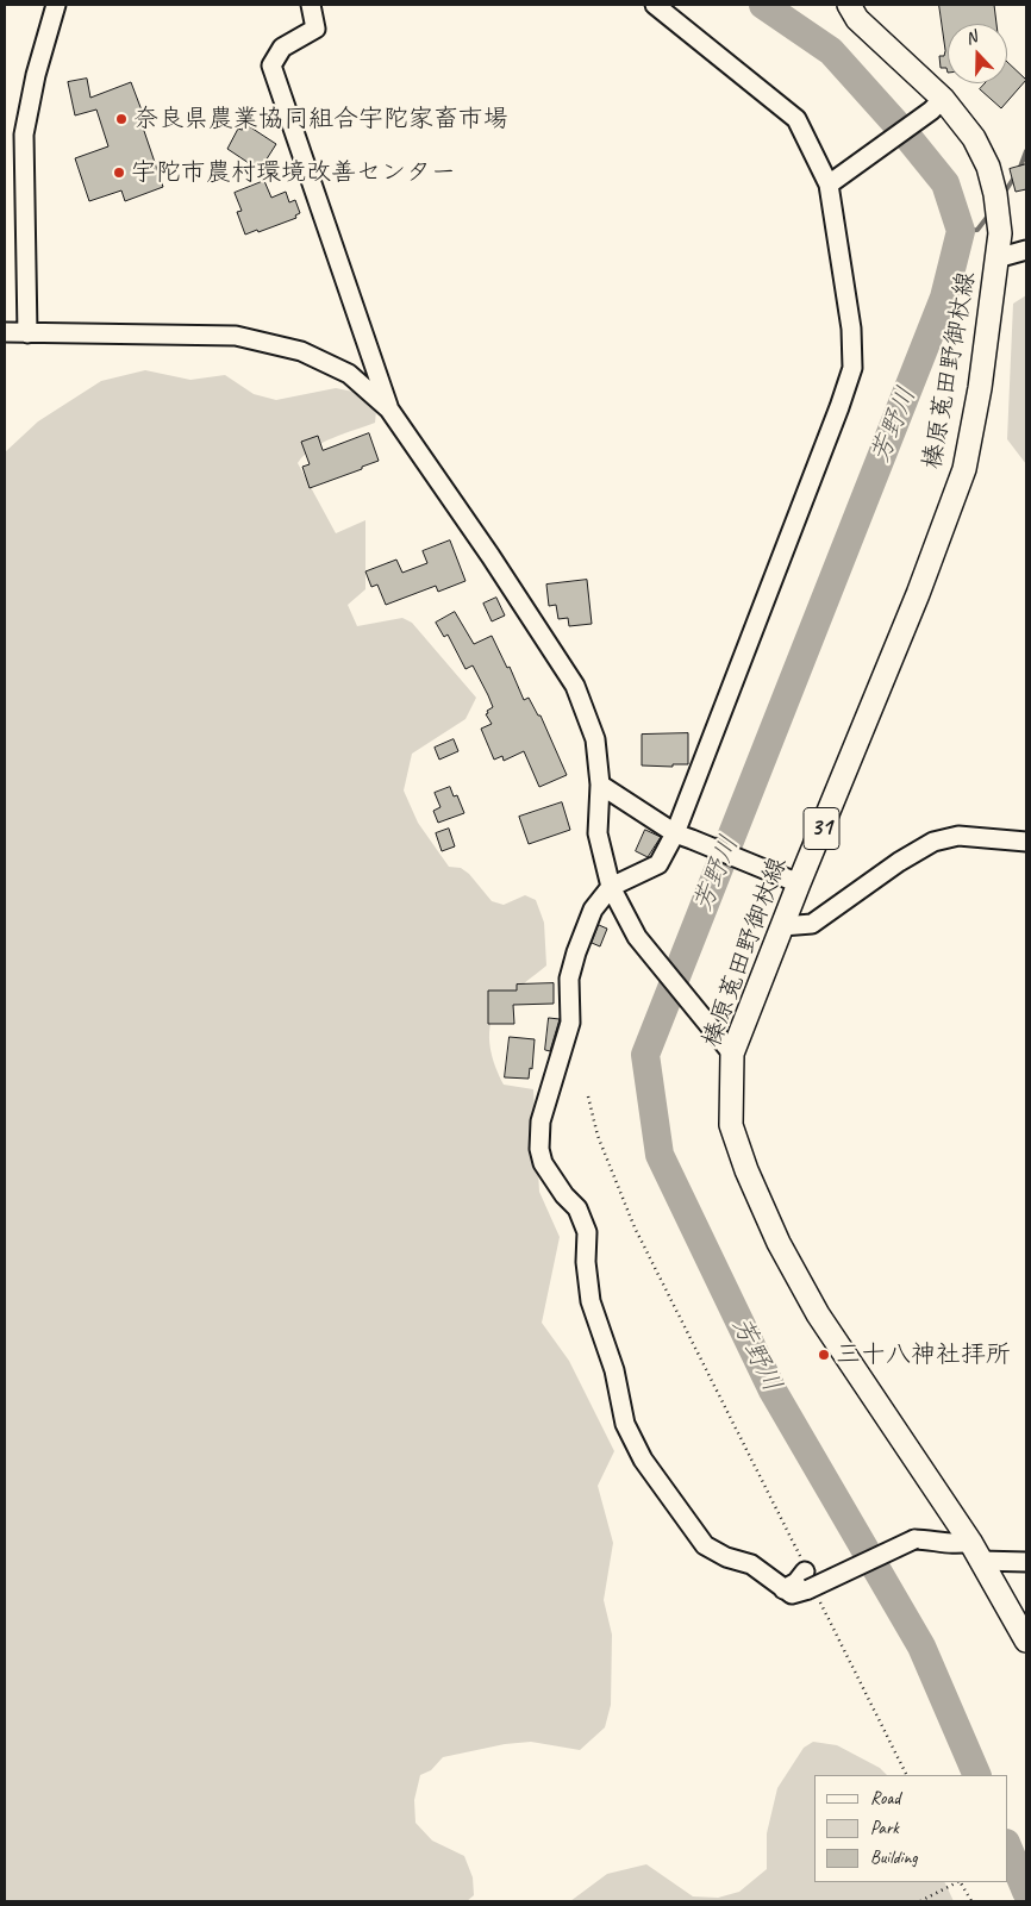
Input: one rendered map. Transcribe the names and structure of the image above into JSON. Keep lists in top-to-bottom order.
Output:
{
  "streets": {
    "main road": ["榛原菟田野御杖線", "31"]
  },
  "water": ["芳野川"],
  "places": ["奈良県農業協同組合宇陀家畜市場", "宇陀市農村環境改善センター", "三十八神社拝所"],
  "legend": ["Road", "Park", "Building"],
  "north": "top"
}
